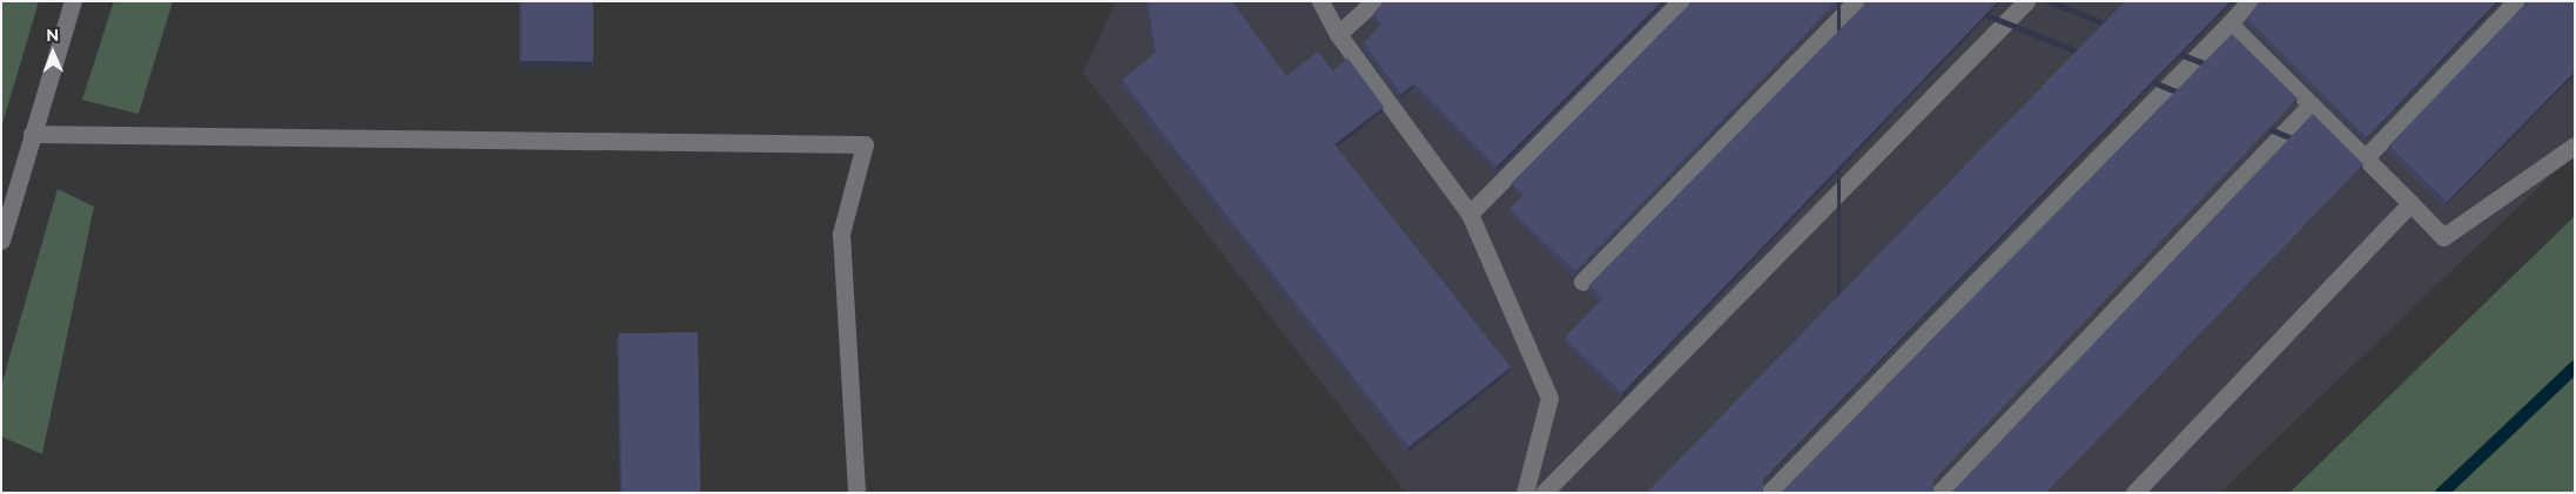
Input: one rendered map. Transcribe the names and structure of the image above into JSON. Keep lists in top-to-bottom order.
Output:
{
  "north": "top"
}
